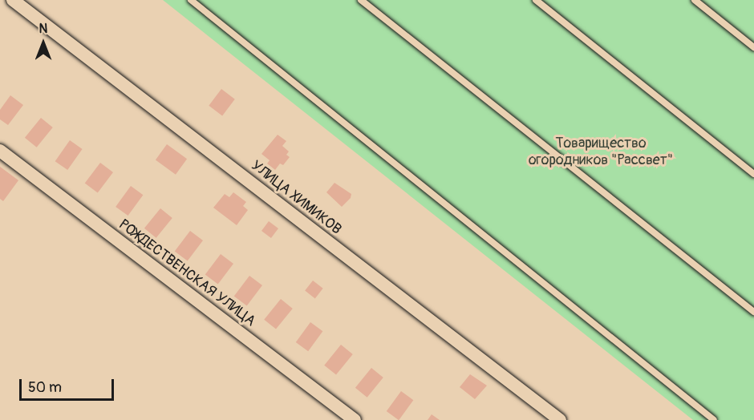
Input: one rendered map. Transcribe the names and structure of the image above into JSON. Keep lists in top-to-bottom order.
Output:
{
  "streets": {
    "street": ["УЛИЦА ХИМИКОВ", "РОЖДЕСТВЕНСКАЯ УЛИЦА"]
  },
  "parks": ["Товарищество огородников \"Рассвет\""],
  "scale_bar": "50 m",
  "north": "top"
}
